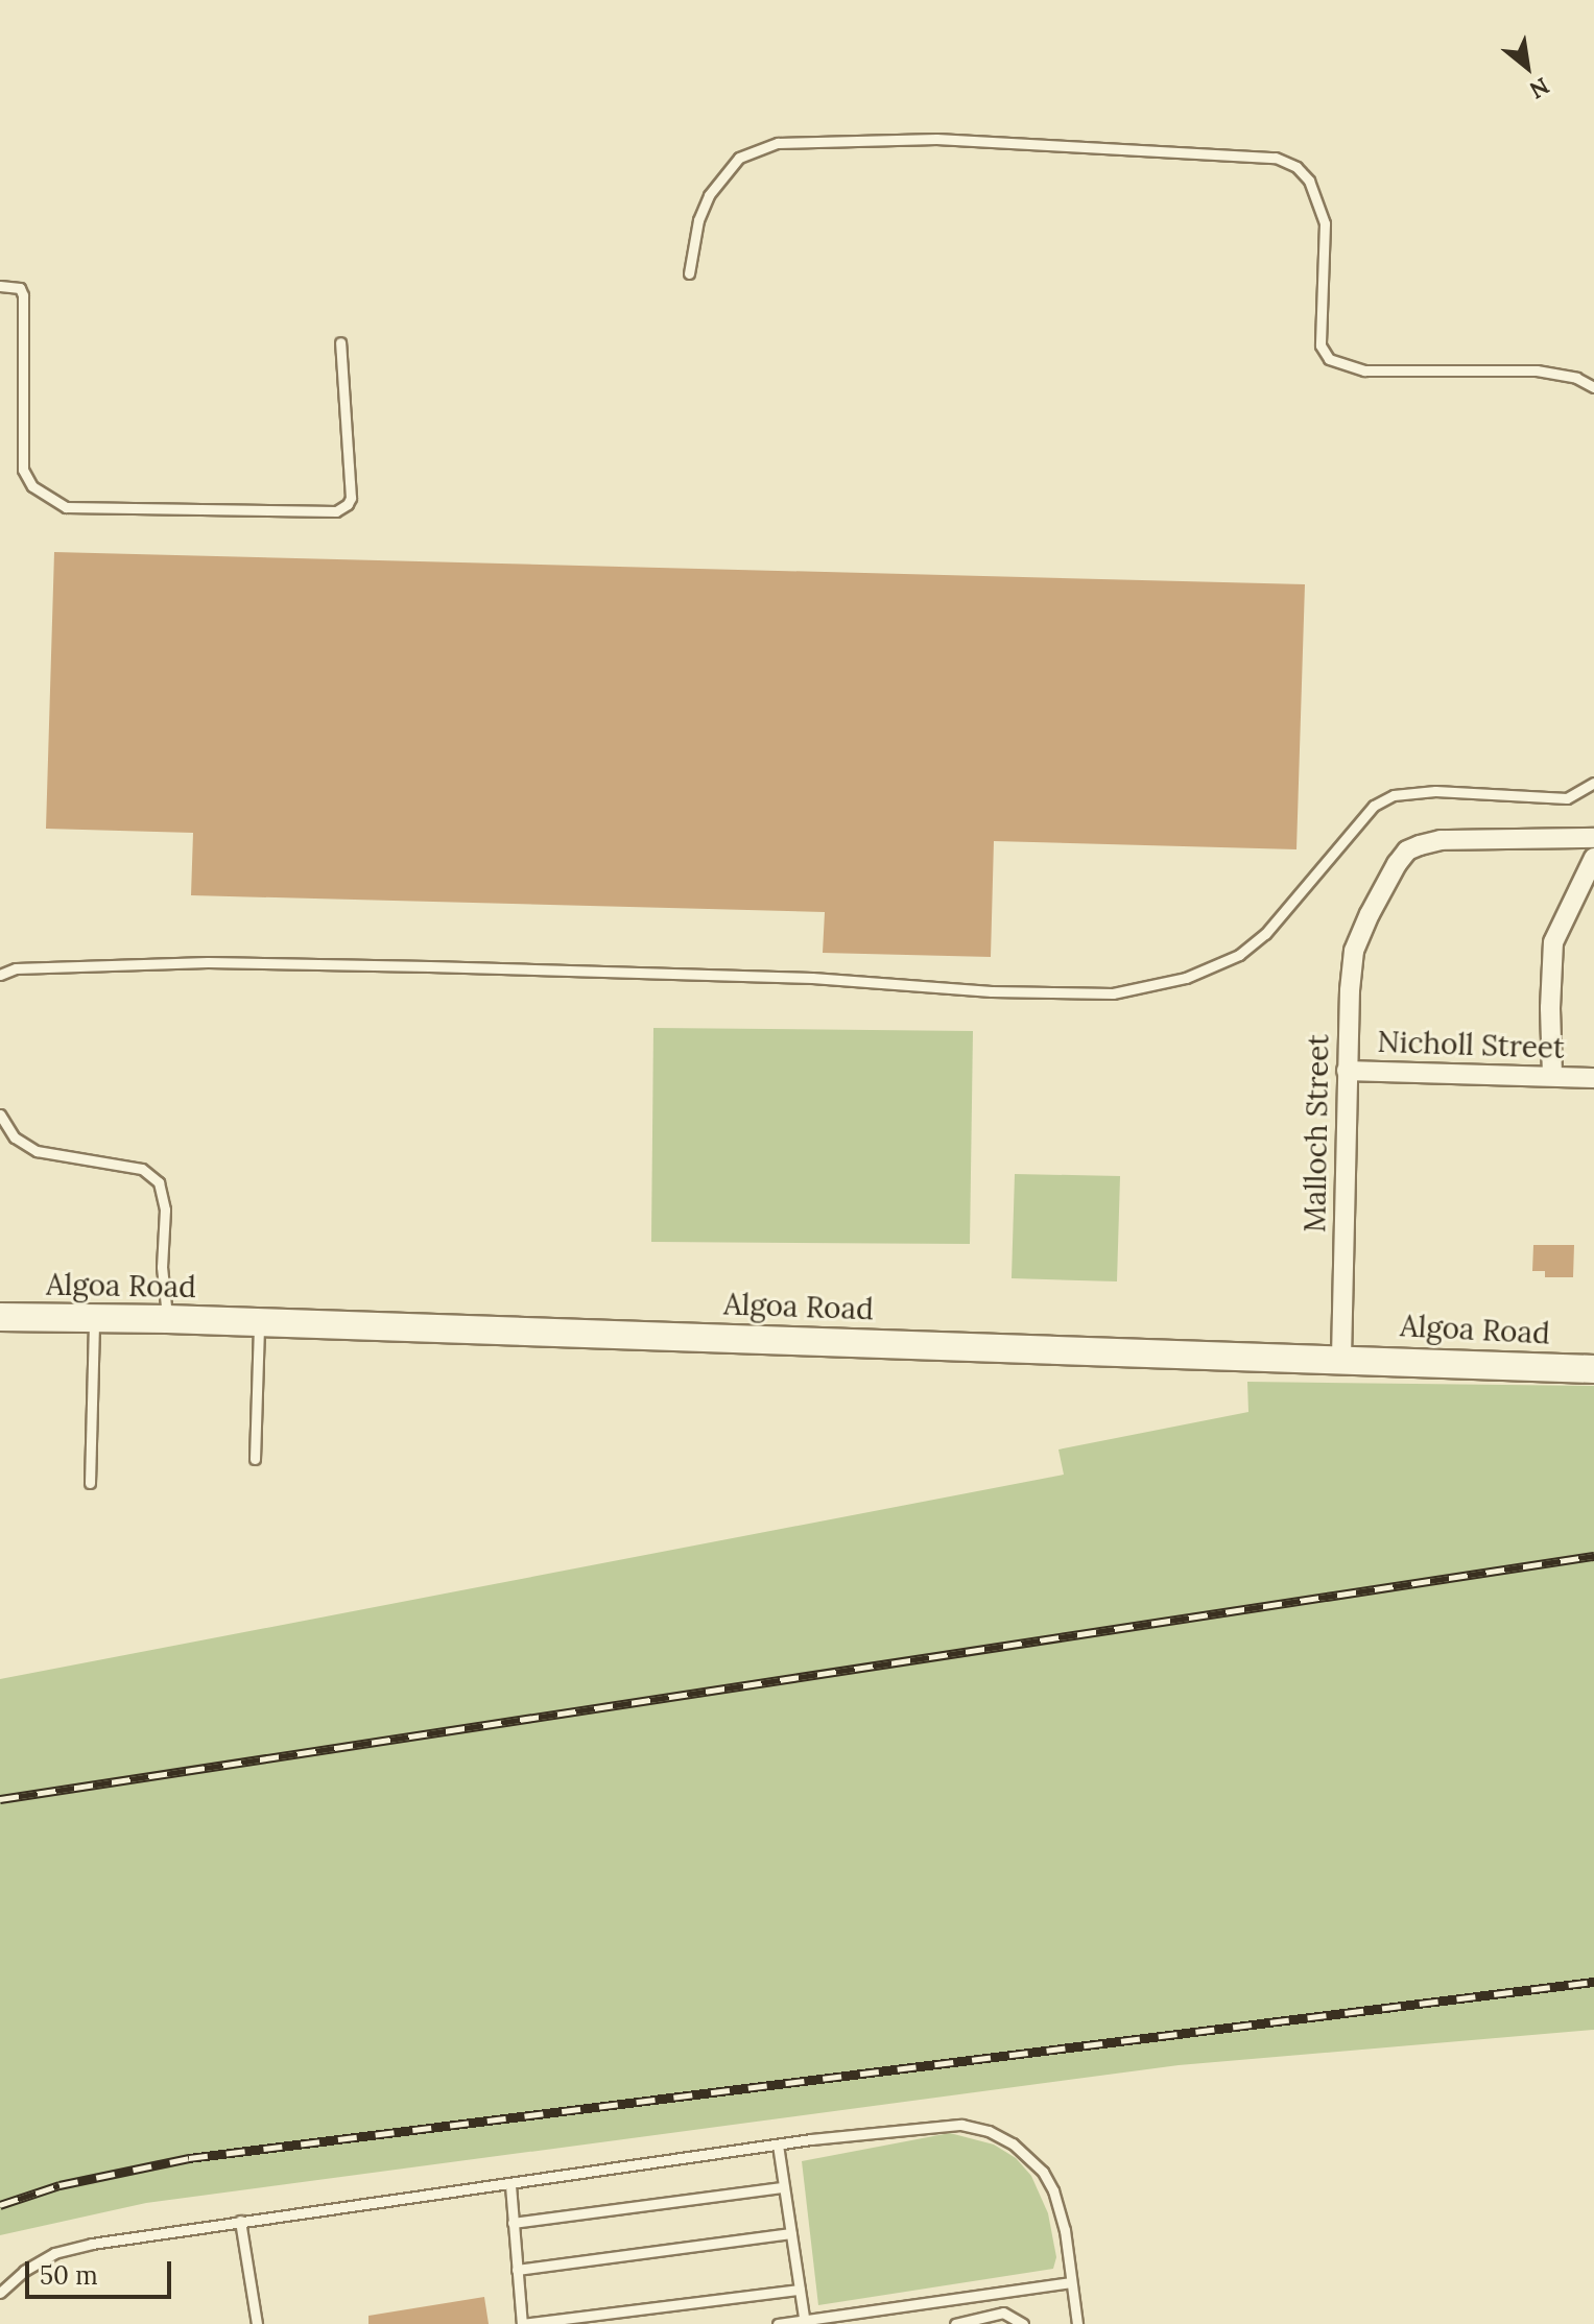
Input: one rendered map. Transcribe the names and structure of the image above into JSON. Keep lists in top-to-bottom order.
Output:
{
  "streets": {
    "street": ["Nicholl Street", "Malloch Street", "Algoa Road"]
  },
  "crossings": [
    ["Nicholl Street", "Malloch Street"],
    ["Malloch Street", "Algoa Road"]
  ],
  "scale_bar": "50 m",
  "north": "bottom right"
}
